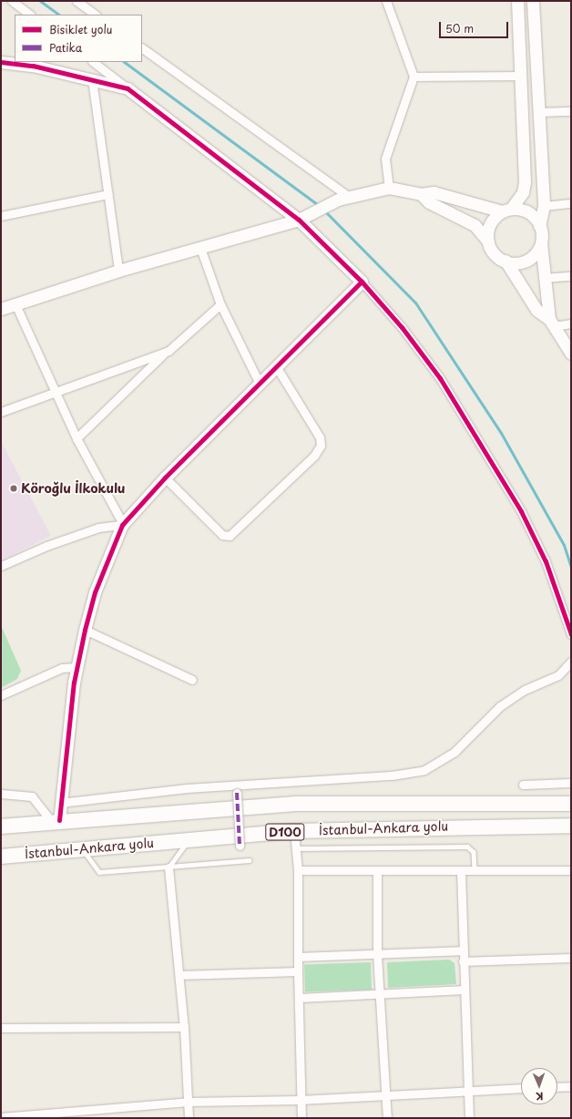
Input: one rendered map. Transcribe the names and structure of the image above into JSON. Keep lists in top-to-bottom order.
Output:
{
  "streets": {
    "highway": ["İstanbul-Ankara yolu", "D100"]
  },
  "places": ["Köroğlu İlkokulu"],
  "legend": ["Bisiklet yolu", "Patika"],
  "scale_bar": "50 m",
  "north": "bottom"
}
